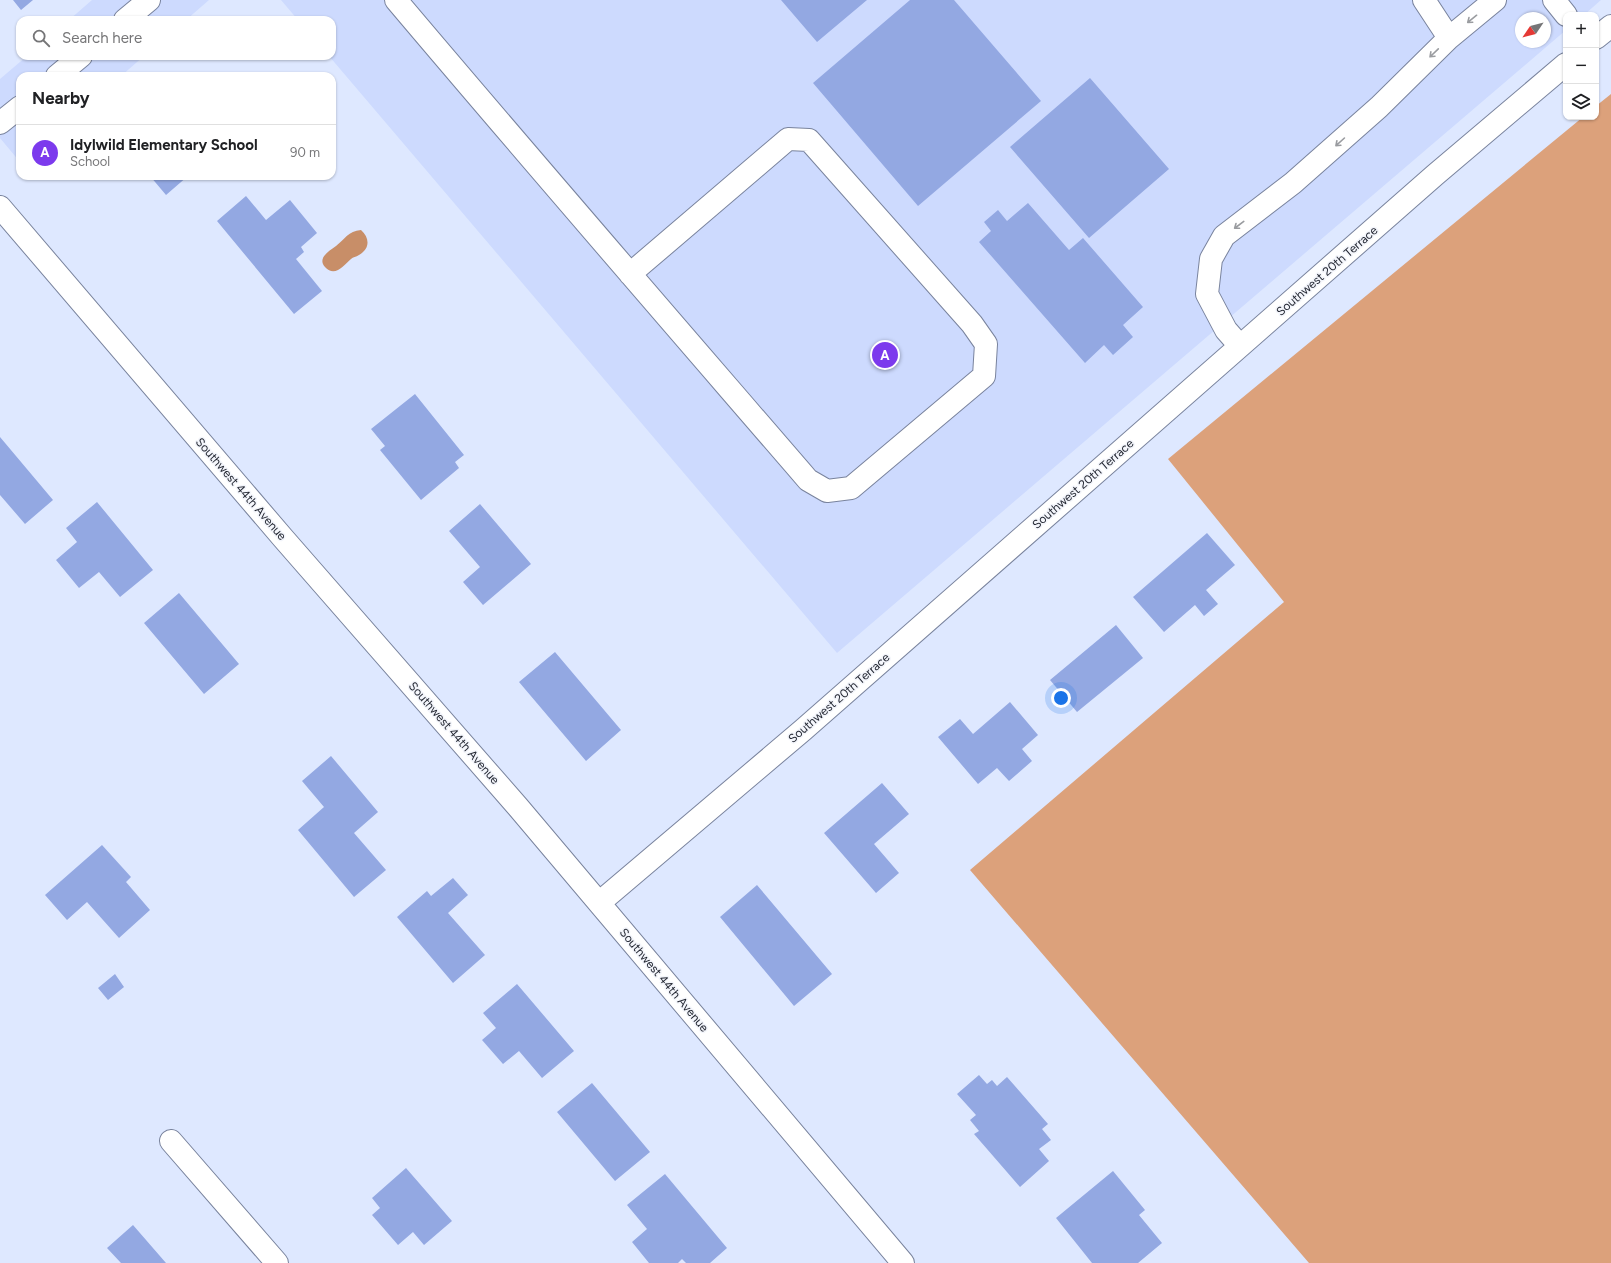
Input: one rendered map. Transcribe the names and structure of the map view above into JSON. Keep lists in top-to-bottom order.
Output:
{
  "streets": {
    "street": ["Southwest 20th Terrace", "Southwest 44th Avenue"]
  },
  "crossings": [
    ["Southwest 20th Terrace", "Southwest 44th Avenue"]
  ],
  "north": "bottom left",
  "page": {
    "map_buttons": ["+", "−"],
    "search": "Search here",
    "heading": "Nearby",
    "list": [
      {
        "mark": "A",
        "name": "Idylwild Elementary School",
        "note": "School",
        "value": "90 m"
      }
    ],
    "pins": "A"
  }
}
